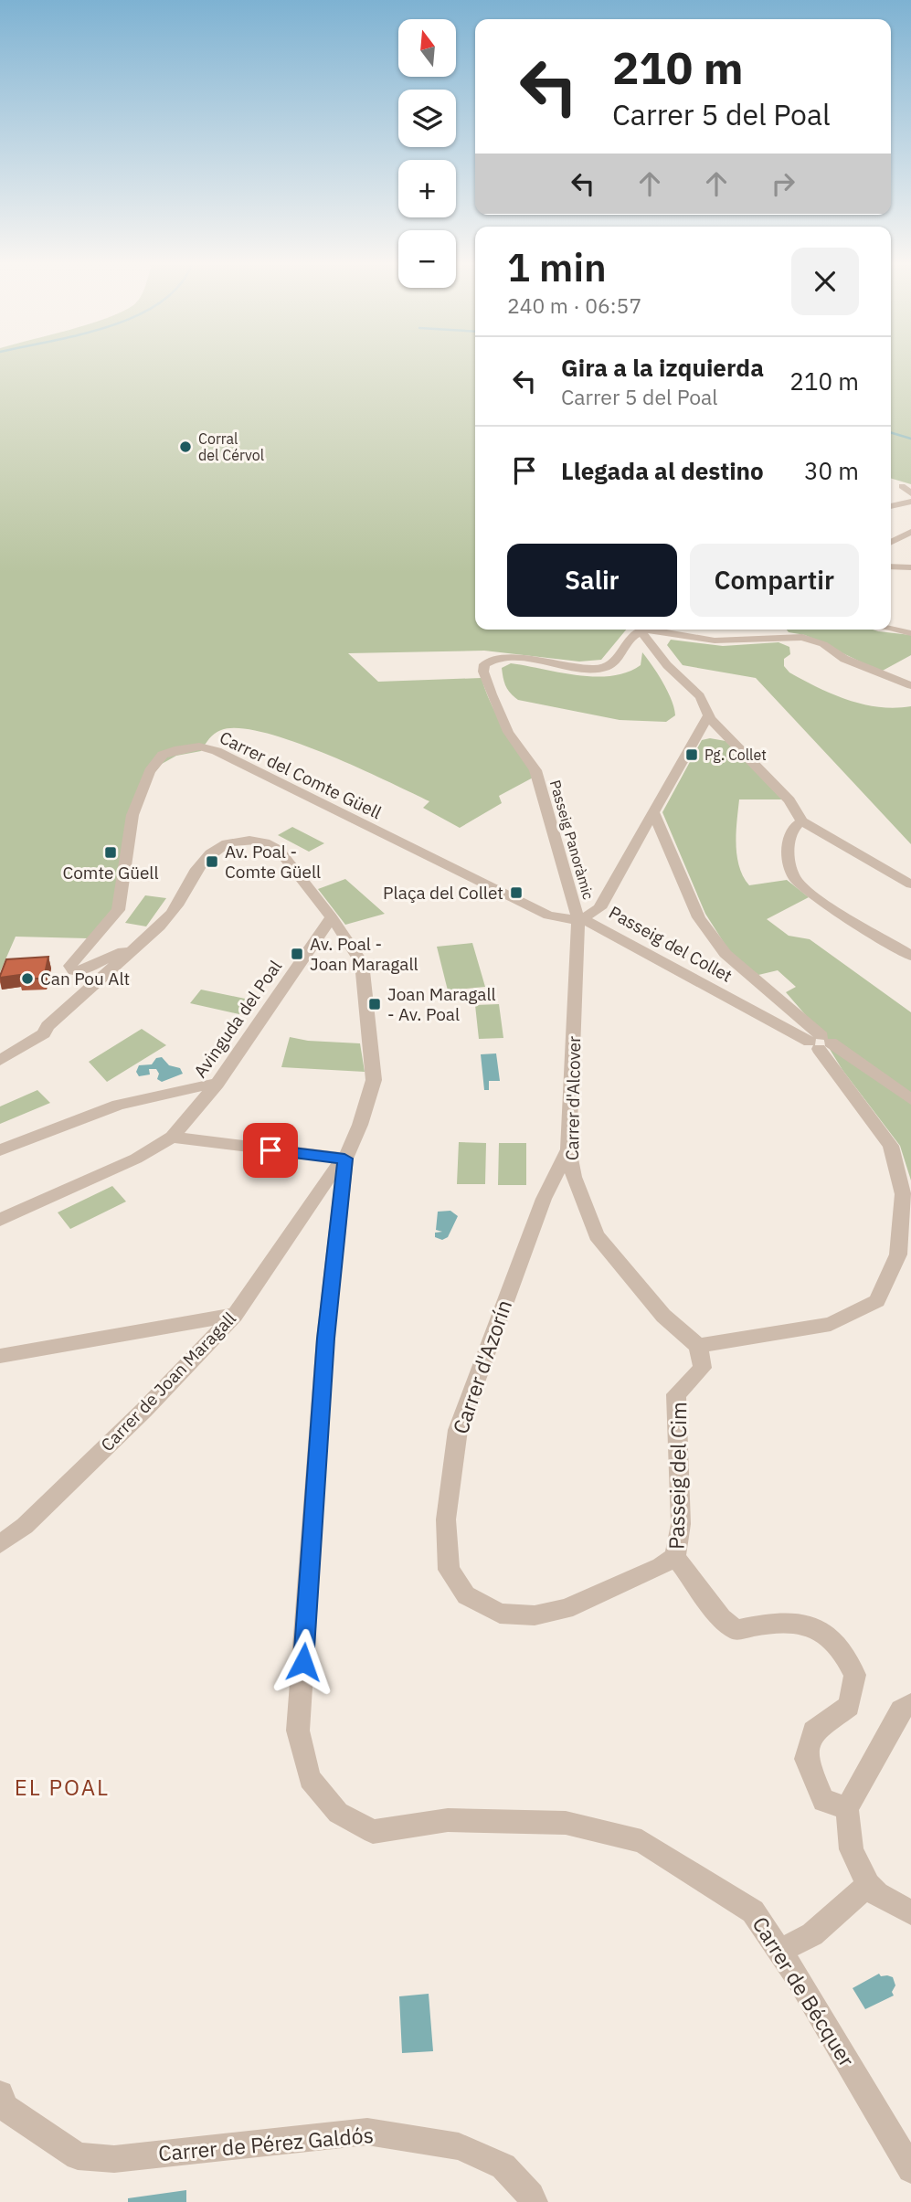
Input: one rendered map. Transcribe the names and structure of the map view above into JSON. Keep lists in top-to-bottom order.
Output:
{
  "streets": {
    "street": [
      "Carrer del Comte Güell",
      "Passeig Panoràmic",
      "Passeig del Collet",
      "Avinguda del Poal",
      "Carrer d'Alcover",
      "Carrer d'Azorín",
      "Carrer de Joan Maragall",
      "Passeig del Cim",
      "Carrer de Bécquer",
      "Carrer de Pérez Galdós"
    ]
  },
  "crossings": [
    ["Carrer del Comte Güell", "Passeig Panoràmic"],
    ["Carrer del Comte Güell", "Passeig del Collet"],
    ["Carrer del Comte Güell", "Carrer d'Alcover"],
    ["Passeig Panoràmic", "Passeig del Collet"],
    ["Passeig Panoràmic", "Carrer d'Alcover"],
    ["Passeig del Collet", "Carrer d'Alcover"],
    ["Avinguda del Poal", "Carrer de Joan Maragall"],
    ["Carrer d'Alcover", "Carrer d'Azorín"],
    ["Carrer d'Alcover", "Passeig del Cim"],
    ["Carrer d'Azorín", "Passeig del Cim"],
    ["Carrer de Joan Maragall", "Carrer de Bécquer"]
  ],
  "districts": ["EL POAL"],
  "places": {
    "other": ["Corral del Cérvol", "Can Pou Alt"],
    "transit": [
      "Pg. Collet",
      "Comte Güell",
      "Av. Poal - Comte Güell",
      "Plaça del Collet",
      "Av. Poal - Joan Maragall",
      "Joan Maragall - Av. Poal"
    ]
  },
  "north": "top",
  "page": {
    "map_buttons": ["+", "−"],
    "turn": ["210 m", "Carrer 5 del Poal"],
    "heading": ["1 min", "240 m · 06:57"],
    "list": [
      {
        "name": "Gira a la izquierda",
        "note": "Carrer 5 del Poal",
        "value": "210 m"
      },
      {
        "name": "Llegada al destino",
        "value": "30 m"
      }
    ],
    "buttons": ["Salir", "Compartir"]
  }
}
